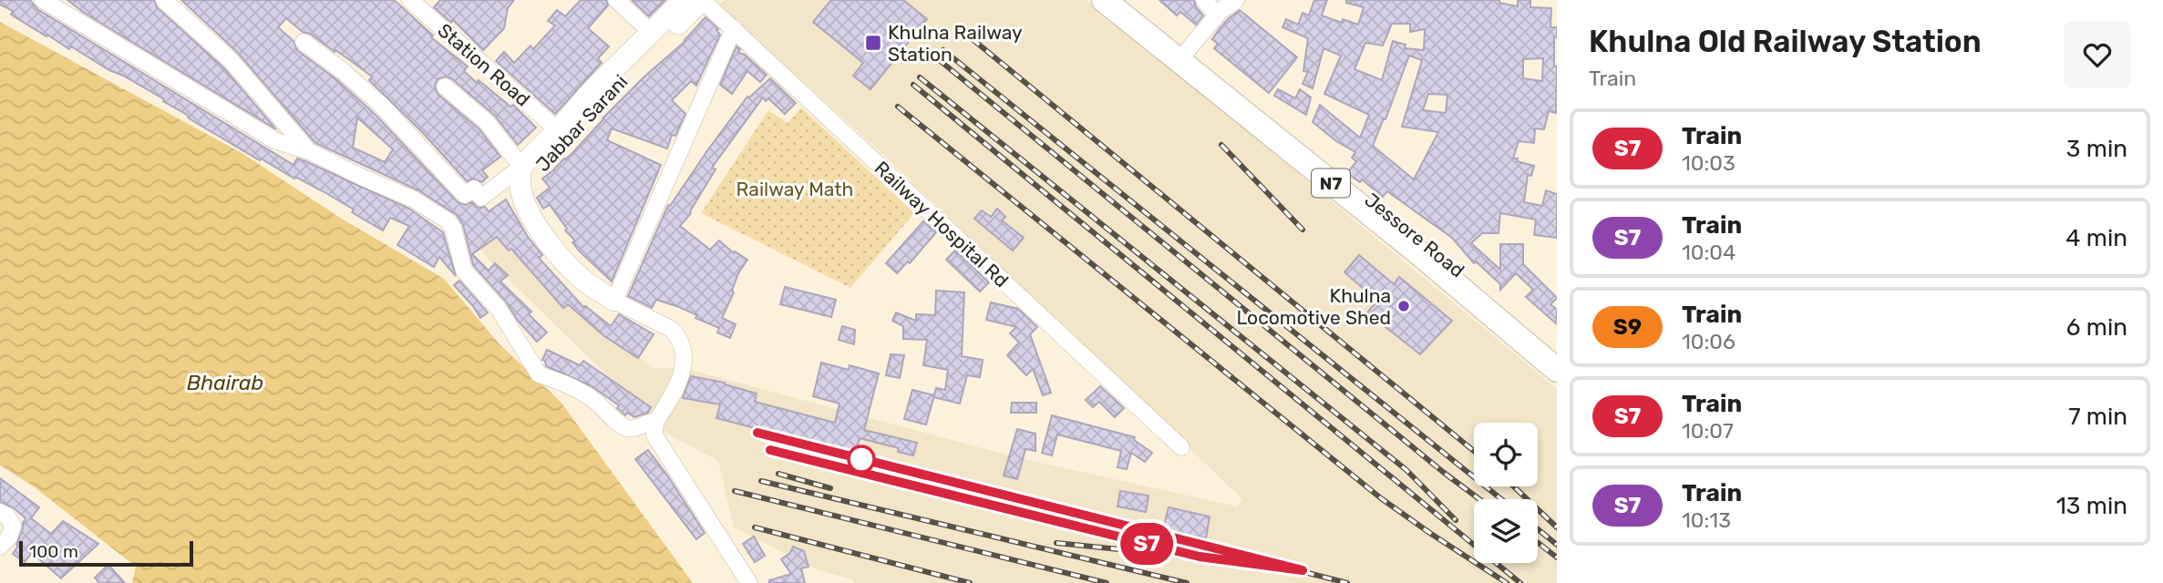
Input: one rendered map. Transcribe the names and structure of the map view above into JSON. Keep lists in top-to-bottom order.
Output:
{
  "streets": {
    "highway": ["N7", "Jessore Road"],
    "main road": ["Jabbar Sarani"],
    "street": ["Station Road", "Railway Hospital Rd"]
  },
  "crossings": [
    ["Station Road", "Jabbar Sarani"],
    ["Jabbar Sarani", "Railway Hospital Rd"],
    ["N7", "Jessore Road"]
  ],
  "water": ["Bhairab"],
  "parks": ["Railway Math"],
  "places": {
    "transit": ["Khulna Railway Station"],
    "other": ["Khulna Locomotive Shed"]
  },
  "scale_bar": "100 m",
  "page": {
    "on_map": "S7",
    "heading": ["Khulna Old Railway Station", "Train"],
    "list": [
      {
        "mark": "S7",
        "name": "Train",
        "note": "10:03",
        "value": "3 min"
      },
      {
        "mark": "S7",
        "name": "Train",
        "note": "10:04",
        "value": "4 min"
      },
      {
        "mark": "S9",
        "name": "Train",
        "note": "10:06",
        "value": "6 min"
      },
      {
        "mark": "S7",
        "name": "Train",
        "note": "10:07",
        "value": "7 min"
      },
      {
        "mark": "S7",
        "name": "Train",
        "note": "10:13",
        "value": "13 min"
      }
    ],
    "scale": "100 m"
  }
}
